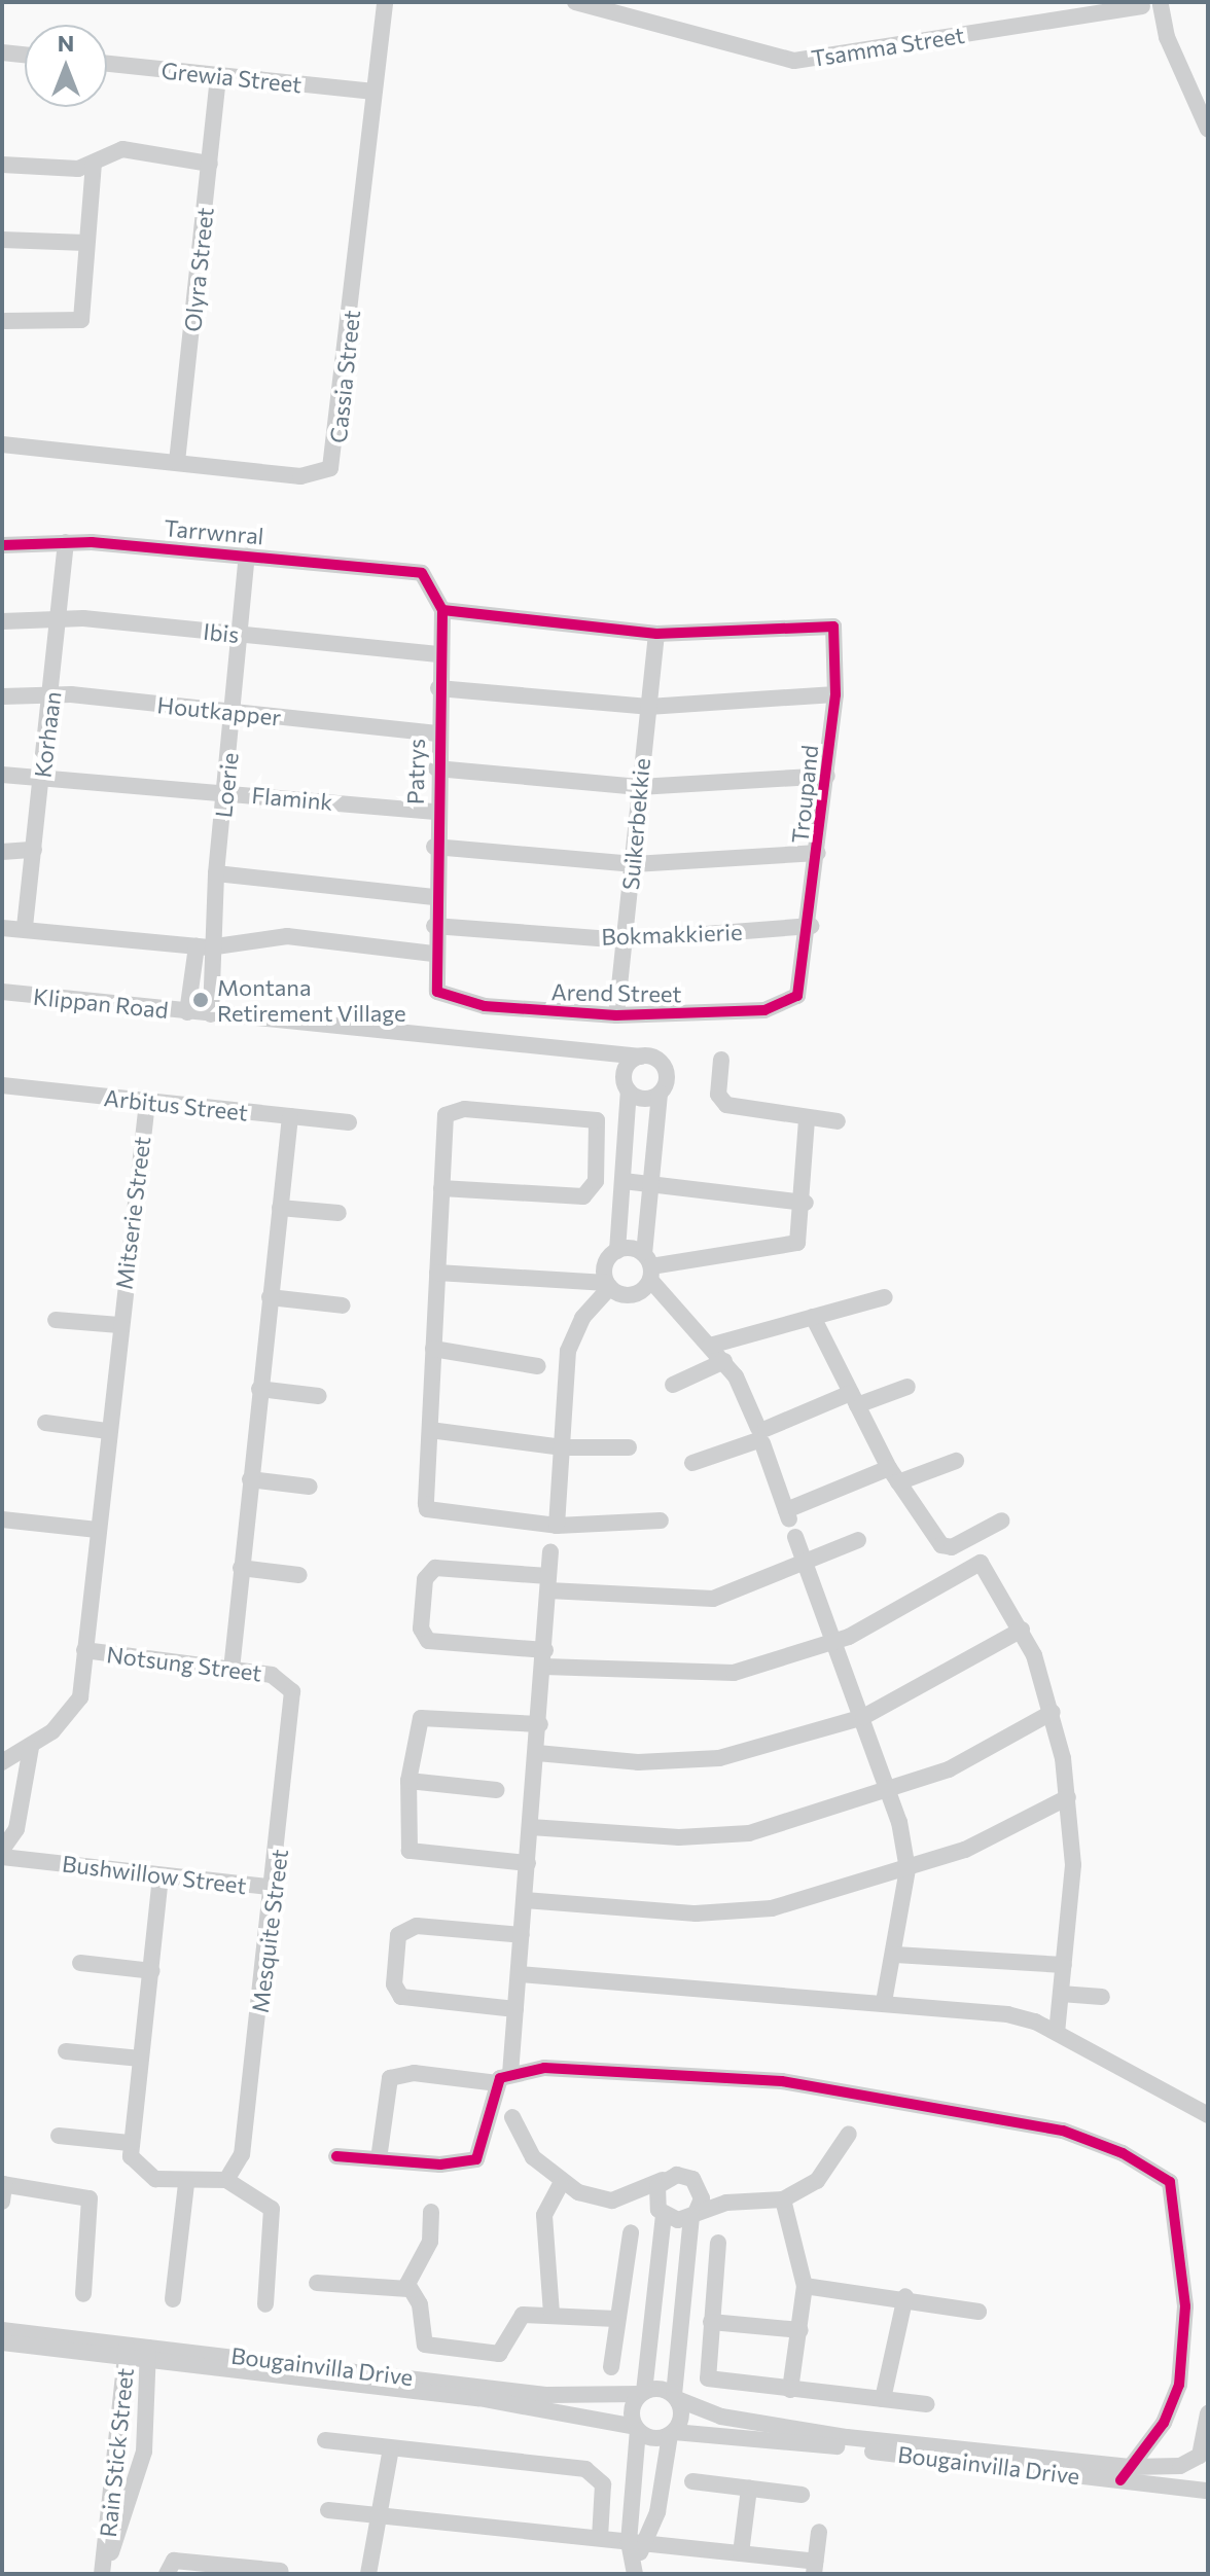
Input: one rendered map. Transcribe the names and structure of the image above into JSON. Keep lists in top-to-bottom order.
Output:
{
  "streets": {
    "street": [
      "Tsamma Street",
      "Grewia Street",
      "Olyra Street",
      "Cassia Street",
      "Tarrwnral",
      "Ibis",
      "Houtkapper",
      "Korhaan",
      "Patrys",
      "Loerie",
      "Troupand",
      "Flamink",
      "Suikerbekkie",
      "Bokmakkierie",
      "Arend Street",
      "Klippan Road",
      "Arbitus Street",
      "Mitserie Street",
      "Notsung Street",
      "Bushwillow Street",
      "Mesquite Street",
      "Bougainvilla Drive",
      "Rain Stick Street"
    ]
  },
  "crossings": [
    ["Grewia Street", "Olyra Street"],
    ["Grewia Street", "Cassia Street"],
    ["Olyra Street", "Cassia Street"],
    ["Tarrwnral", "Korhaan"],
    ["Tarrwnral", "Patrys"],
    ["Tarrwnral", "Loerie"],
    ["Ibis", "Korhaan"],
    ["Ibis", "Patrys"],
    ["Ibis", "Loerie"],
    ["Houtkapper", "Korhaan"],
    ["Houtkapper", "Patrys"],
    ["Houtkapper", "Loerie"],
    ["Korhaan", "Flamink"],
    ["Patrys", "Flamink"],
    ["Patrys", "Bokmakkierie"],
    ["Patrys", "Arend Street"],
    ["Loerie", "Flamink"],
    ["Loerie", "Klippan Road"],
    ["Troupand", "Suikerbekkie"],
    ["Troupand", "Bokmakkierie"],
    ["Troupand", "Arend Street"],
    ["Suikerbekkie", "Bokmakkierie"],
    ["Suikerbekkie", "Arend Street"],
    ["Arbitus Street", "Mitserie Street"],
    ["Mitserie Street", "Notsung Street"],
    ["Notsung Street", "Mesquite Street"],
    ["Bushwillow Street", "Mesquite Street"],
    ["Bougainvilla Drive", "Rain Stick Street"]
  ],
  "places": ["Montana Retirement Village"],
  "north": "top"
}
